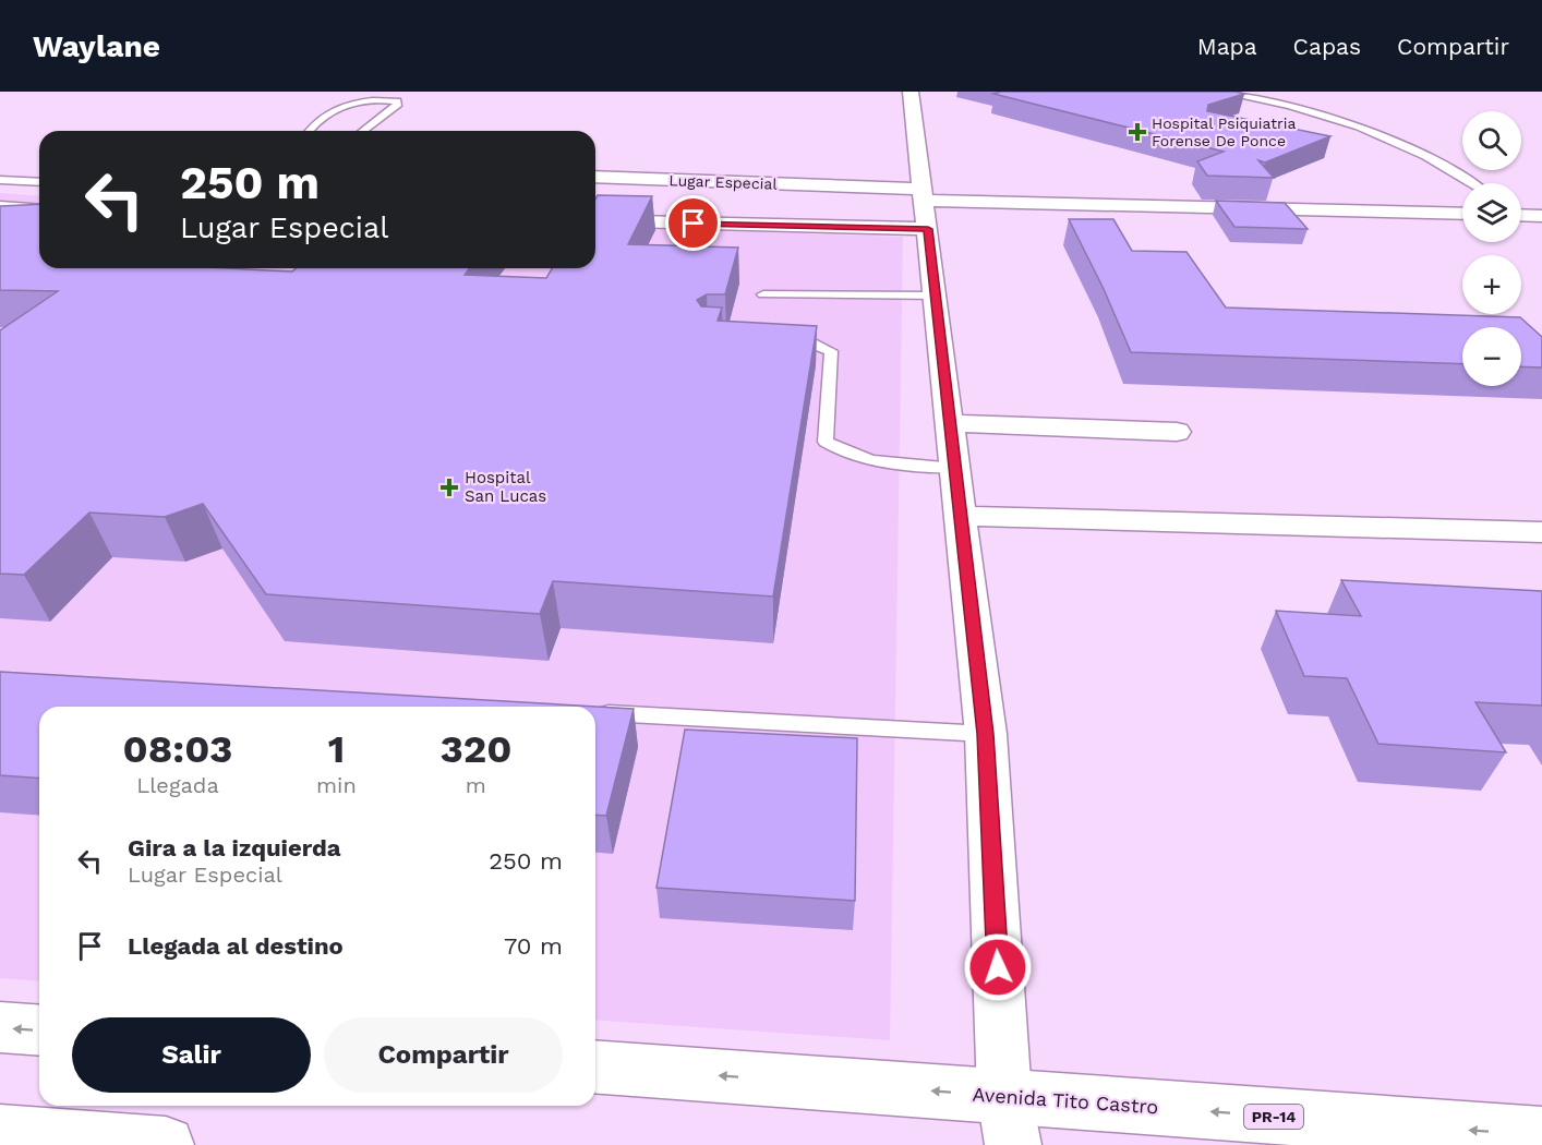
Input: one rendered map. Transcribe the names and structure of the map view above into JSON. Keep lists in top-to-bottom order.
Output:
{
  "streets": {
    "street": ["Lugar Especial", "Avenida Tito Castro", "PR-14"]
  },
  "one_way": ["Avenida Tito Castro"],
  "places": {
    "health": ["Hospital Psiquiatria Forense De Ponce", "Hospital San Lucas"]
  },
  "page": {
    "header": "Waylane",
    "nav": ["Mapa", "Capas", "Compartir"],
    "map_buttons": ["+", "−"],
    "turn": ["250 m", "Lugar Especial"],
    "eta": [
      "08:03",
      "Llegada",
      "1",
      "min",
      "320",
      "m"
    ],
    "list": [
      {
        "name": "Gira a la izquierda",
        "note": "Lugar Especial",
        "value": "250 m"
      },
      {
        "name": "Llegada al destino",
        "value": "70 m"
      }
    ],
    "buttons": ["Salir", "Compartir"]
  }
}
